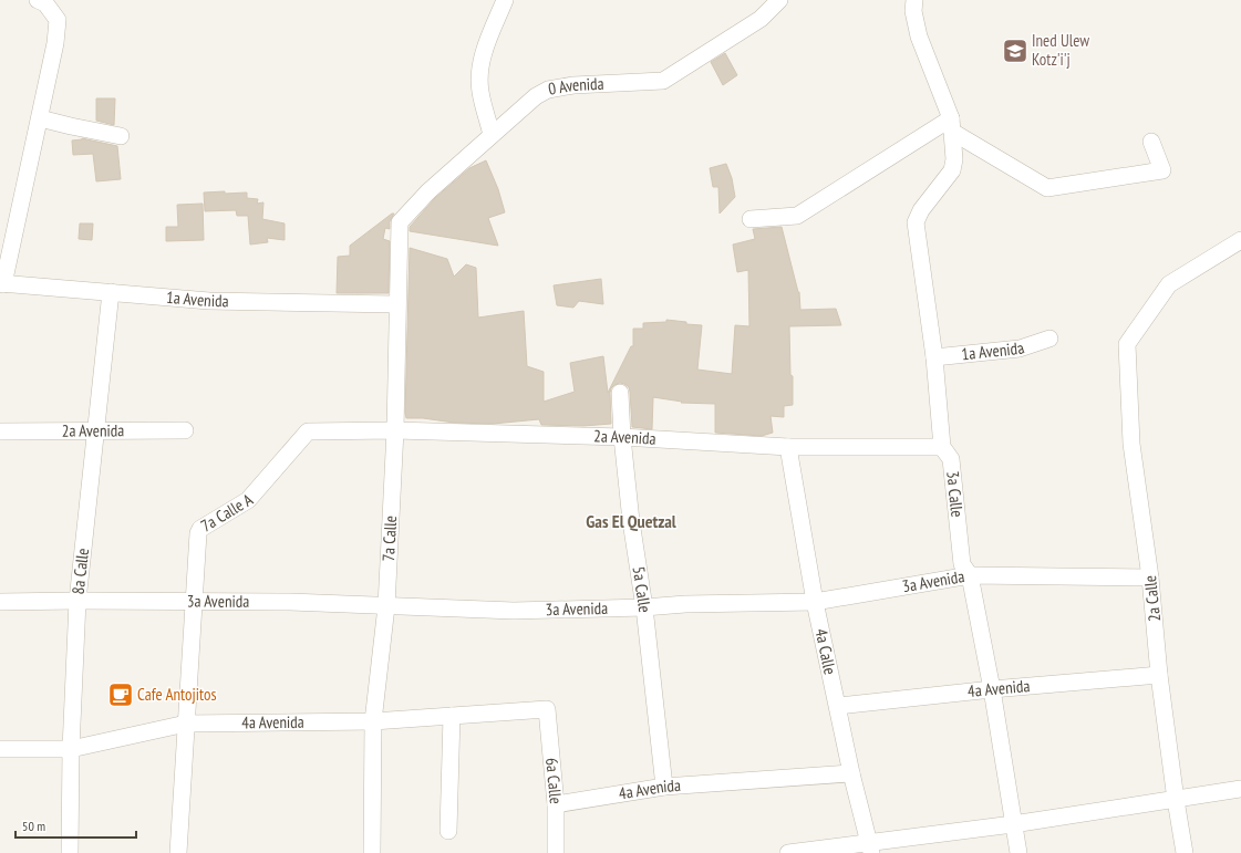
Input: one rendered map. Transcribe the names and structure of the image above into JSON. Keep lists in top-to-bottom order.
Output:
{
  "streets": {
    "street": [
      "0 Avenida",
      "1a Avenida",
      "2a Avenida",
      "3a Calle",
      "7a Calle A",
      "7a Calle",
      "8a Calle",
      "3a Avenida",
      "5a Calle",
      "2a Calle",
      "4a Calle",
      "4a Avenida",
      "6a Calle"
    ]
  },
  "crossings": [
    ["0 Avenida", "7a Calle"],
    ["1a Avenida", "3a Calle"],
    ["1a Avenida", "7a Calle"],
    ["1a Avenida", "8a Calle"],
    ["2a Avenida", "3a Calle"],
    ["2a Avenida", "7a Calle A"],
    ["2a Avenida", "7a Calle"],
    ["2a Avenida", "8a Calle"],
    ["2a Avenida", "5a Calle"],
    ["2a Avenida", "4a Calle"],
    ["3a Calle", "3a Avenida"],
    ["3a Calle", "4a Avenida"],
    ["7a Calle A", "3a Avenida"],
    ["7a Calle A", "4a Avenida"],
    ["7a Calle", "3a Avenida"],
    ["7a Calle", "4a Avenida"],
    ["8a Calle", "3a Avenida"],
    ["8a Calle", "4a Avenida"],
    ["3a Avenida", "5a Calle"],
    ["3a Avenida", "2a Calle"],
    ["3a Avenida", "4a Calle"],
    ["5a Calle", "4a Avenida"],
    ["2a Calle", "4a Avenida"],
    ["4a Calle", "4a Avenida"],
    ["4a Avenida", "6a Calle"]
  ],
  "districts": ["Gas El Quetzal"],
  "places": {
    "school or university": ["Ined Ulew Kotz'i'j"],
    "cafe": ["Cafe Antojitos"]
  },
  "scale_bar": "50 m"
}
